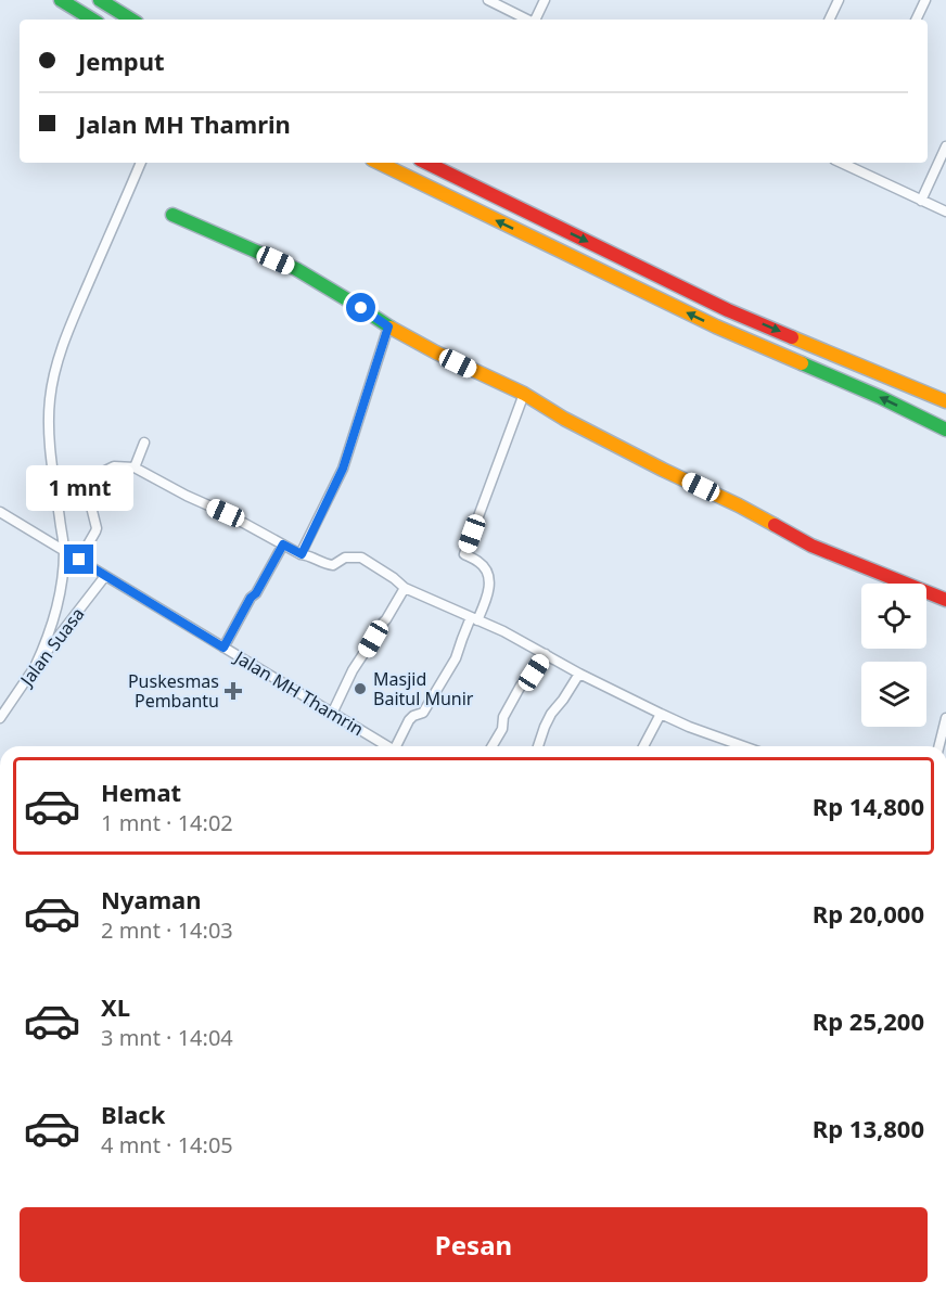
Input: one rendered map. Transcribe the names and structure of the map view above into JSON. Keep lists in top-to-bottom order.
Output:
{
  "streets": {
    "street": ["Jalan Suasa", "Jalan MH Thamrin"]
  },
  "crossings": [
    ["Jalan Suasa", "Jalan MH Thamrin"]
  ],
  "places": {
    "other": ["Masjid Baitul Munir"],
    "health": ["Puskesmas Pembantu"]
  },
  "page": {
    "banner": ["Jemput", "Jalan MH Thamrin"],
    "bubble": "1 mnt",
    "list": [
      {
        "name": "Hemat",
        "note": "1 mnt · 14:02",
        "value": "Rp 14,800"
      },
      {
        "name": "Nyaman",
        "note": "2 mnt · 14:03",
        "value": "Rp 20,000"
      },
      {
        "name": "XL",
        "note": "3 mnt · 14:04",
        "value": "Rp 25,200"
      },
      {
        "name": "Black",
        "note": "4 mnt · 14:05",
        "value": "Rp 13,800"
      }
    ],
    "buttons": "Pesan"
  }
}
